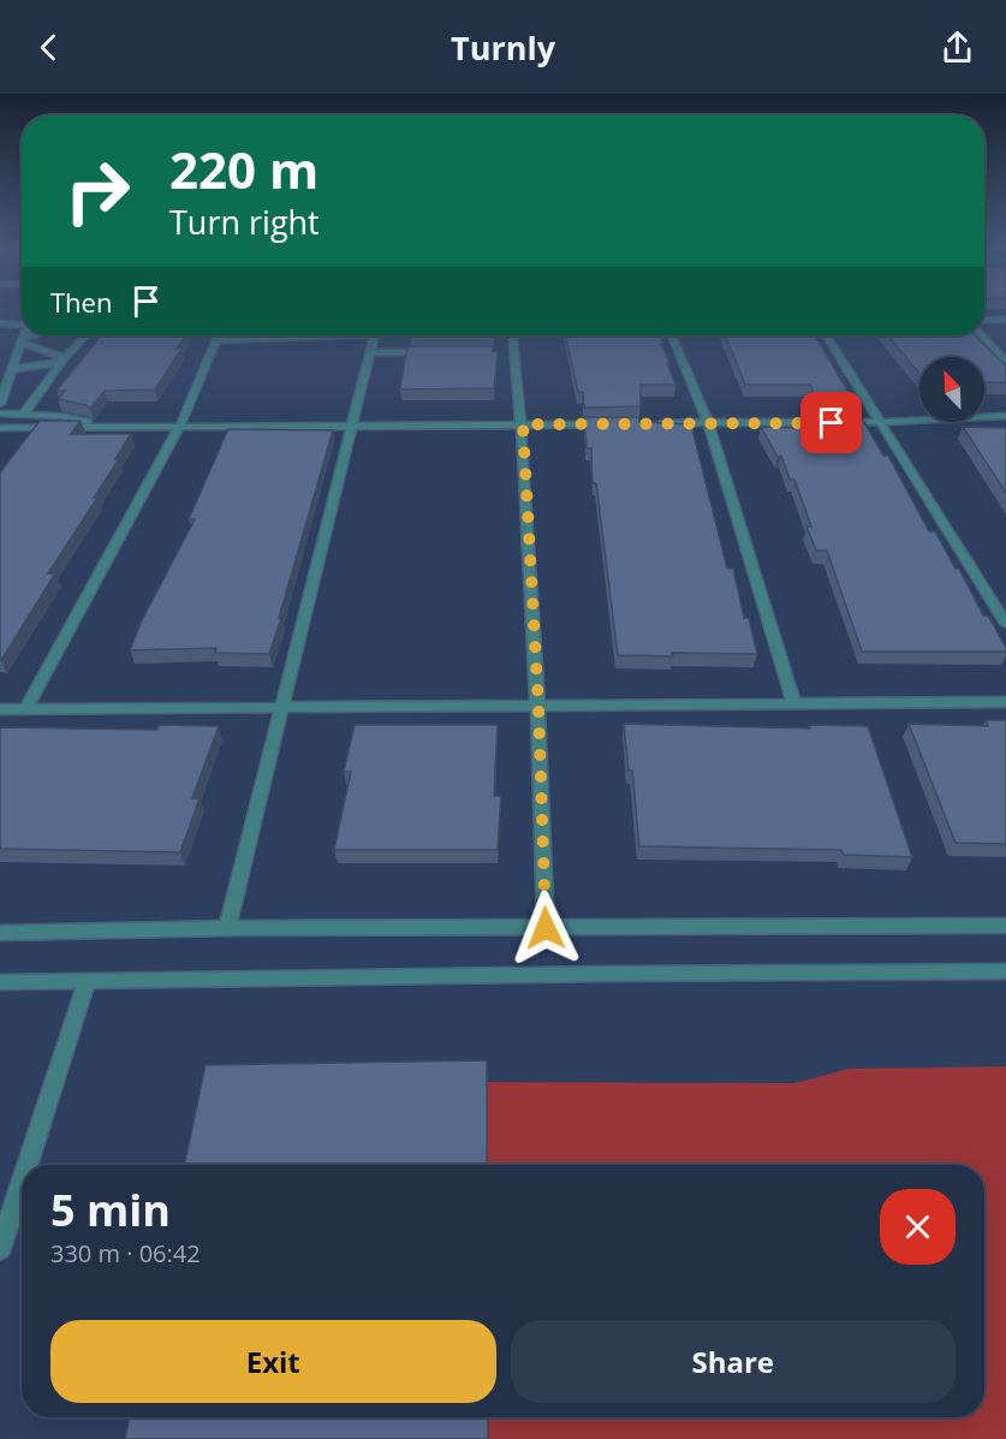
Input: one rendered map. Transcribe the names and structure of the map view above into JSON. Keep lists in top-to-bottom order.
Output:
{
  "north": "top left",
  "page": {
    "header": "Turnly",
    "turn": ["220 m", "Turn right"],
    "then": "Then",
    "heading": ["5 min", "330 m · 06:42"],
    "buttons": ["Exit", "Share"]
  }
}
